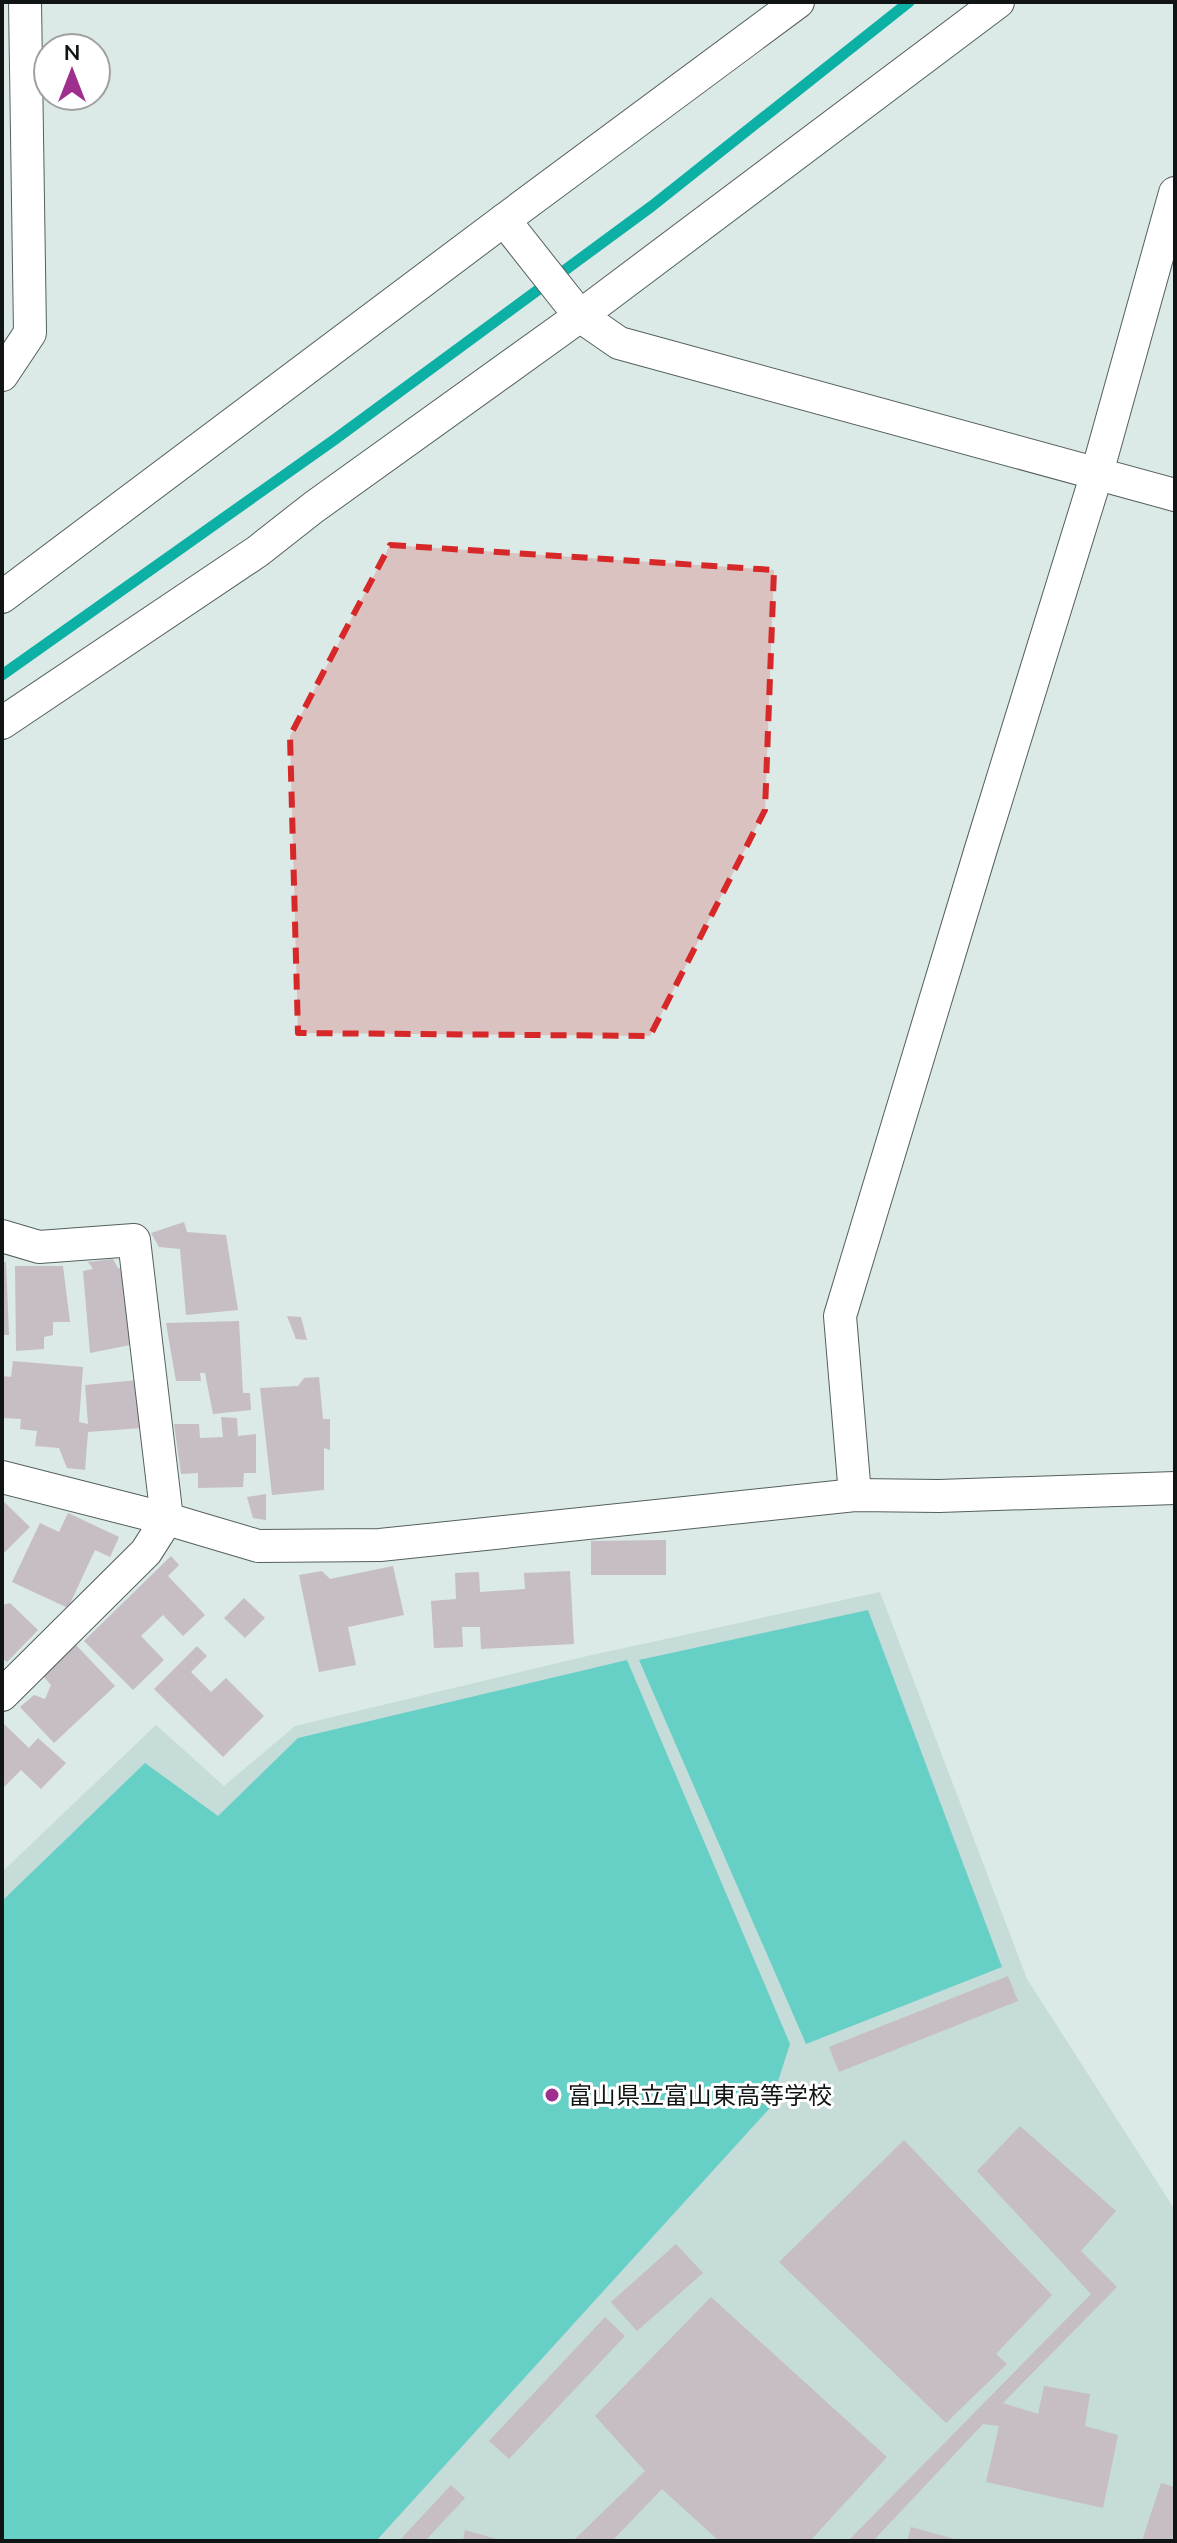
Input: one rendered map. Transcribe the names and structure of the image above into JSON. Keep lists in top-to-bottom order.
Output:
{
  "places": ["富山県立富山東高等学校"],
  "north": "top"
}
